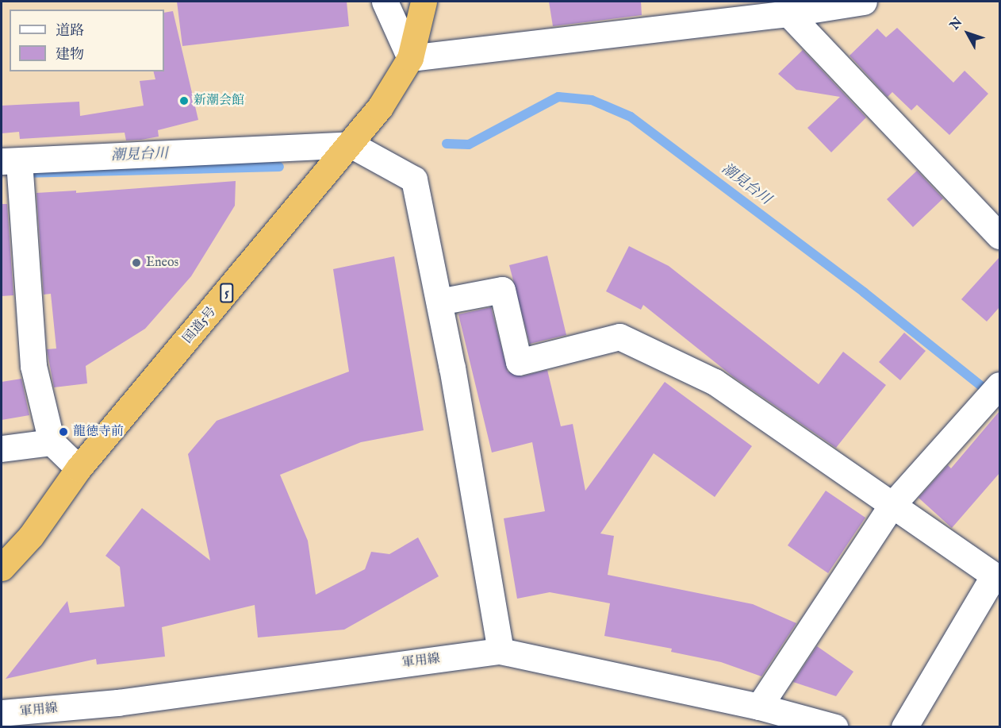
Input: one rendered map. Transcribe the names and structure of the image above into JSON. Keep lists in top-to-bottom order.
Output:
{
  "streets": {
    "highway": ["5", "国道5号"],
    "street": ["軍用線"]
  },
  "water": ["潮見台川"],
  "places": ["新潮会館", "Eneos", "龍徳寺前"],
  "legend": ["道路", "建物"],
  "north": "top left"
}
